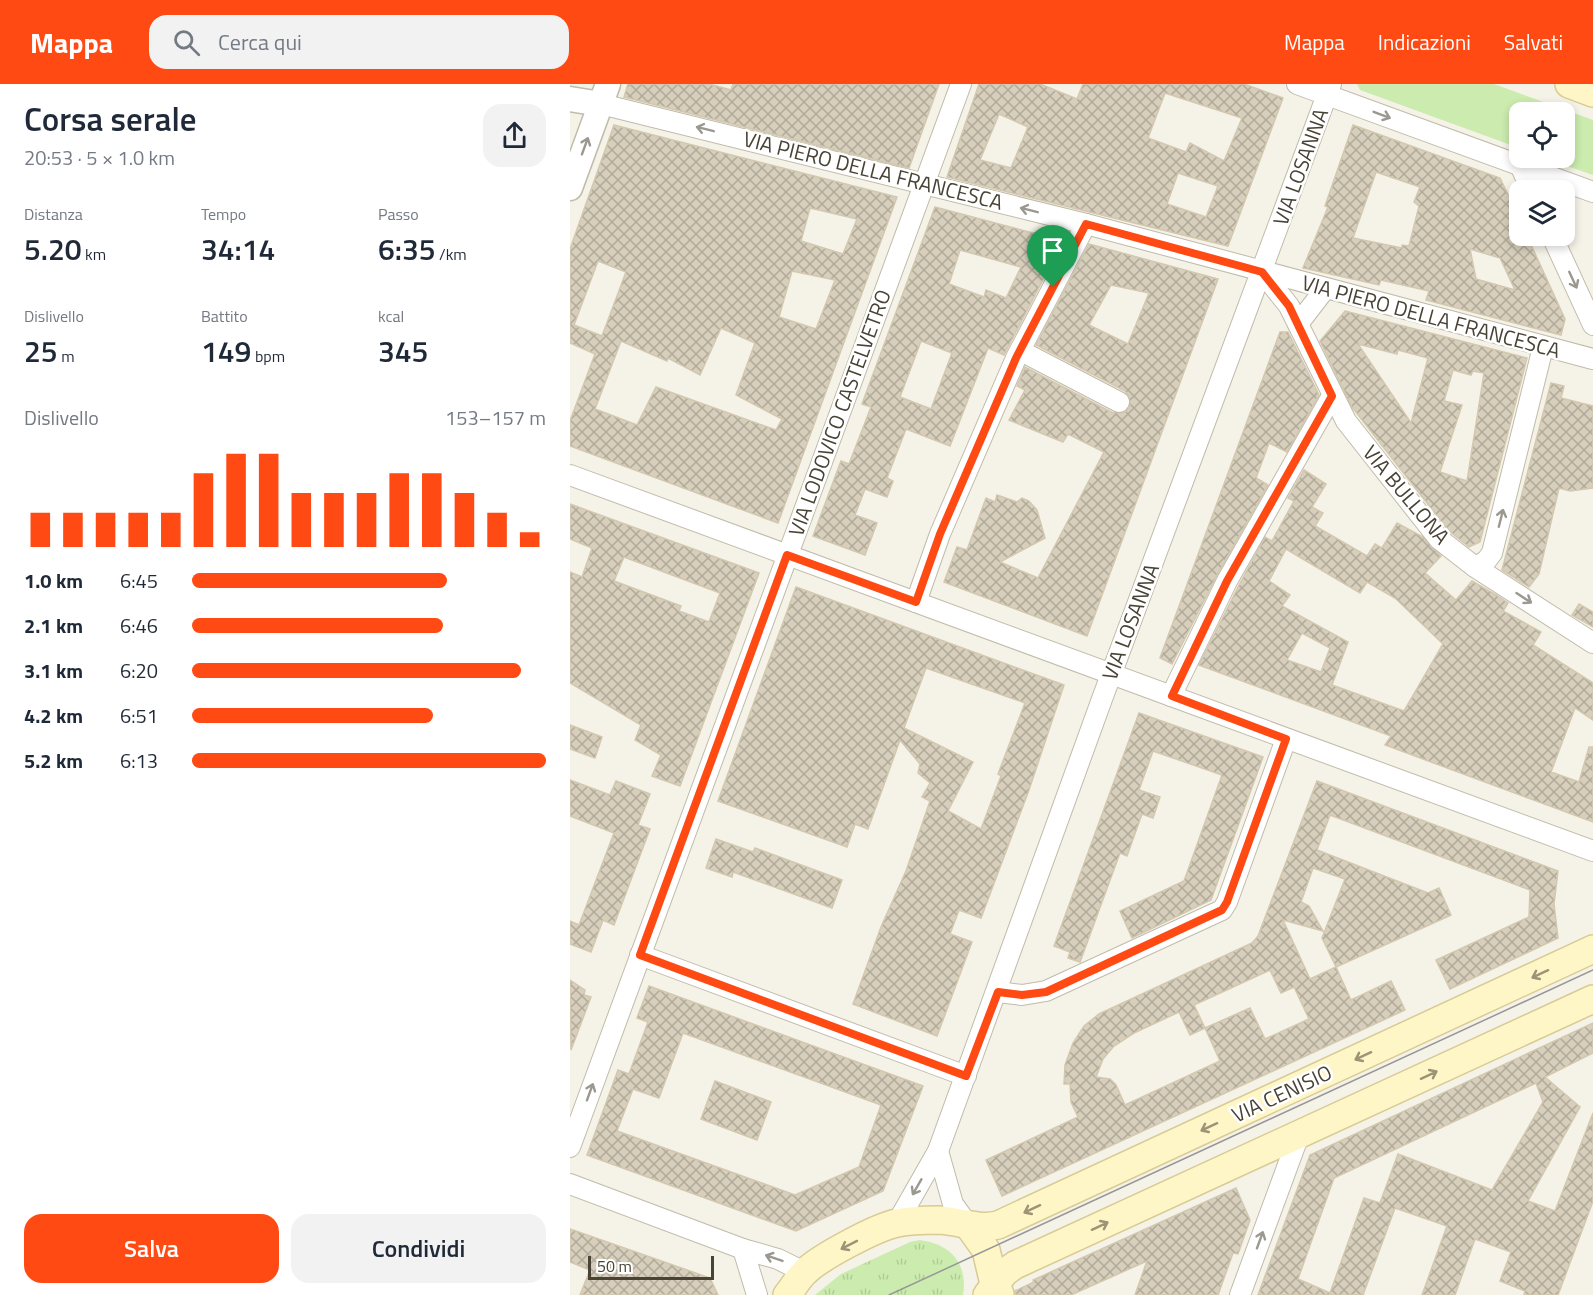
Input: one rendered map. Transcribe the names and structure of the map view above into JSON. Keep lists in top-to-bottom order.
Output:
{
  "streets": {
    "main road": ["VIA CENISIO"],
    "street": [
      "VIA LOSANNA",
      "VIA PIERO DELLA FRANCESCA",
      "VIA LODOVICO CASTELVETRO",
      "VIA BULLONA"
    ]
  },
  "crossings": [
    ["VIA LOSANNA", "VIA PIERO DELLA FRANCESCA"],
    ["VIA LOSANNA", "VIA BULLONA"],
    ["VIA LOSANNA", "VIA CENISIO"],
    ["VIA PIERO DELLA FRANCESCA", "VIA LODOVICO CASTELVETRO"],
    ["VIA PIERO DELLA FRANCESCA", "VIA BULLONA"]
  ],
  "one_way": ["VIA PIERO DELLA FRANCESCA"],
  "scale_bar": "50 m",
  "page": {
    "header": "Mappa",
    "search": "Cerca qui",
    "nav": ["Mappa", "Indicazioni", "Salvati"],
    "heading": ["Corsa serale", "20:53 · 5 × 1.0 km"],
    "stats": [
      ["Distanza", "5.20 km"],
      ["Tempo", "34:14"],
      ["Passo", "6:35 /km"],
      ["Dislivello", "25 m"],
      ["Battito", "149 bpm"],
      ["kcal", "345"]
    ],
    "chart": ["Dislivello", "153–157 m"],
    "list": [
      {
        "name": "1.0 km",
        "note": "6:45"
      },
      {
        "name": "2.1 km",
        "note": "6:46"
      },
      {
        "name": "3.1 km",
        "note": "6:20"
      },
      {
        "name": "4.2 km",
        "note": "6:51"
      },
      {
        "name": "5.2 km",
        "note": "6:13"
      }
    ],
    "buttons": ["Salva", "Condividi"],
    "scale": "50 m"
  }
}
